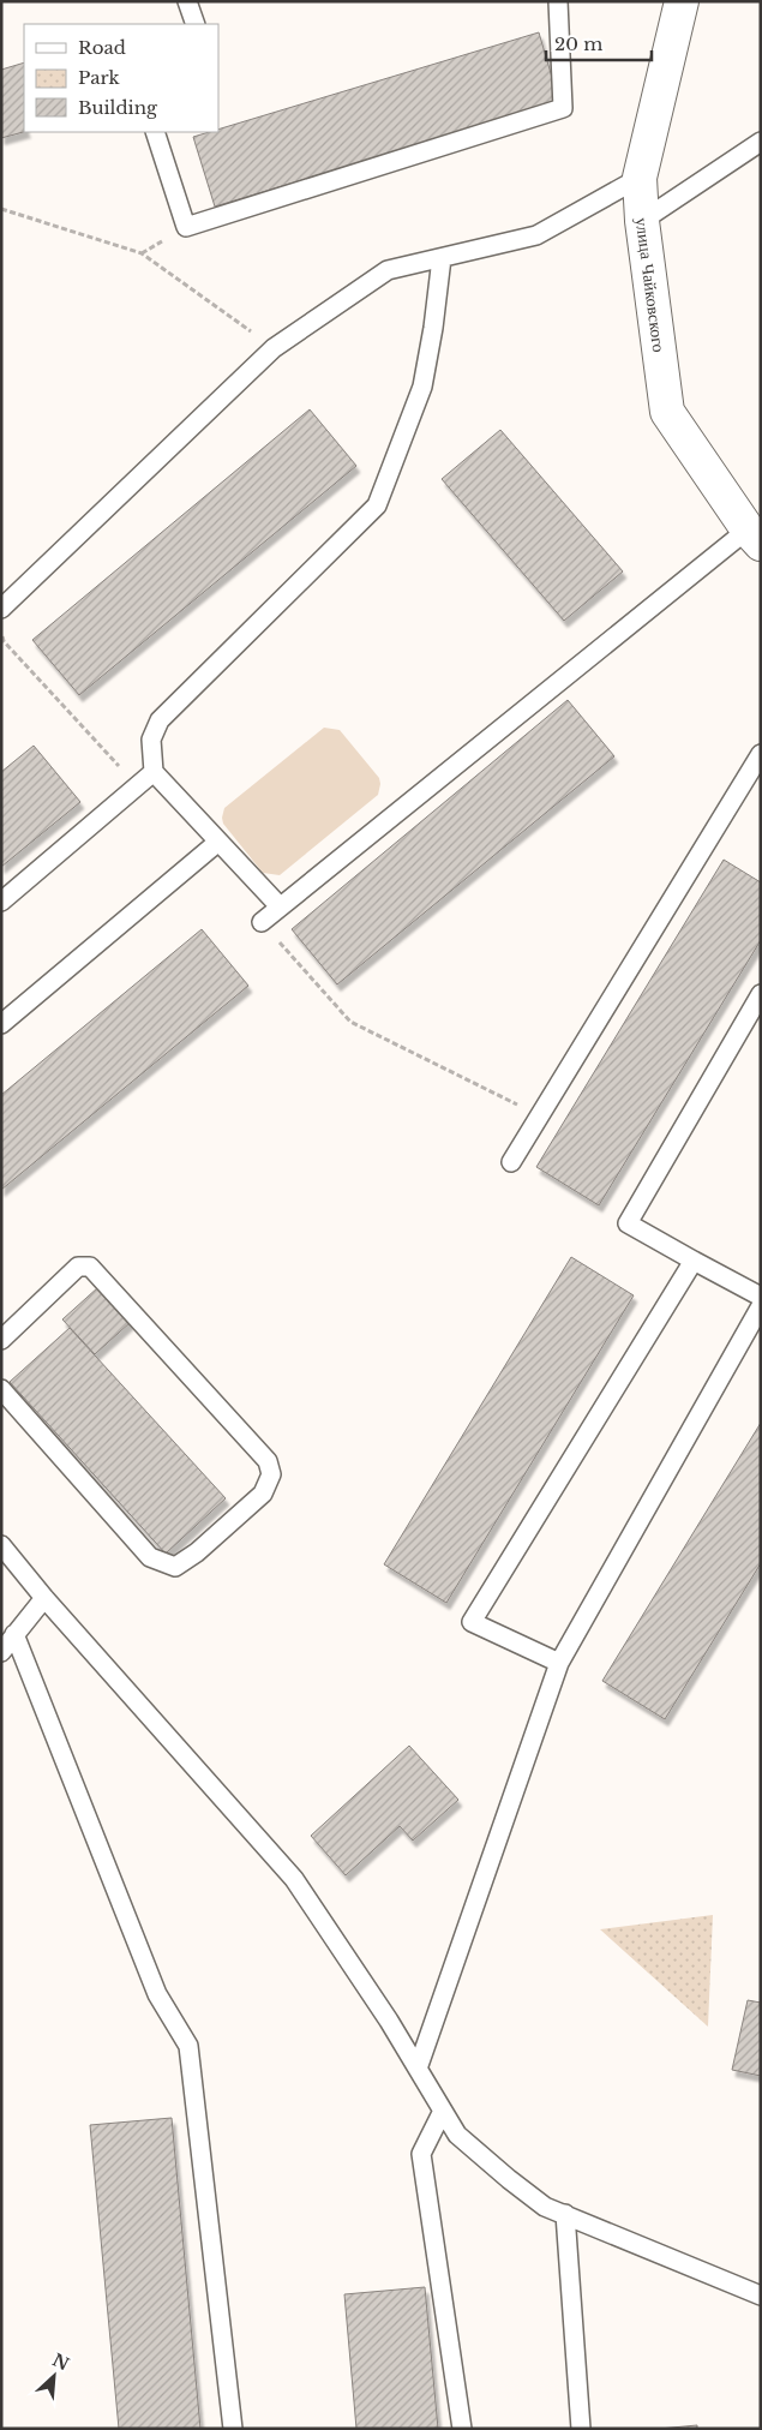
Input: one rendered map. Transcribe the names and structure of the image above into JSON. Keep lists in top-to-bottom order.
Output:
{
  "streets": {
    "street": ["улица Чайковского"]
  },
  "legend": ["Road", "Park", "Building"],
  "scale_bar": "20 m",
  "north": "top right"
}
